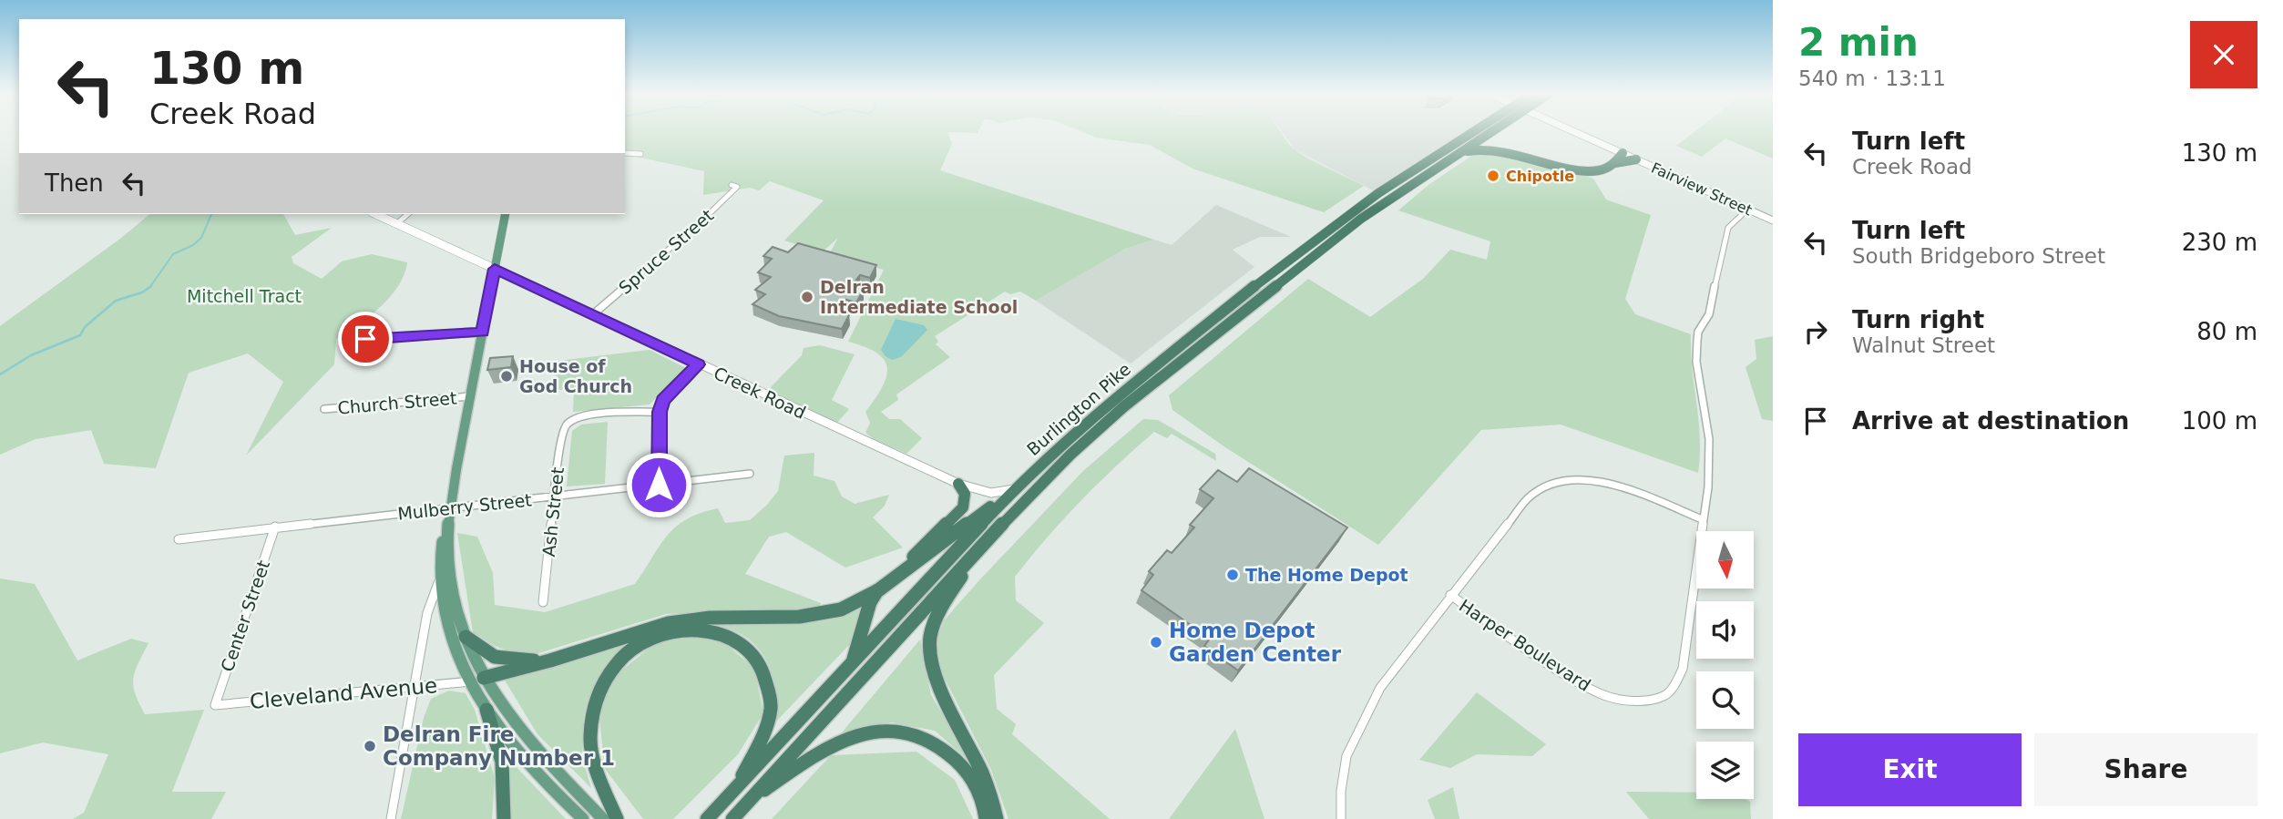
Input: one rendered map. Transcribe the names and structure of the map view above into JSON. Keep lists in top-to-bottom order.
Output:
{
  "streets": {
    "highway": ["Burlington Pike"],
    "main road": ["Creek Road"],
    "street": [
      "Fairview Street",
      "Spruce Street",
      "Church Street",
      "Mulberry Street",
      "Ash Street",
      "Center Street",
      "Harper Boulevard",
      "Cleveland Avenue"
    ]
  },
  "crossings": [
    ["Fairview Street", "Harper Boulevard"],
    ["Spruce Street", "Creek Road"],
    ["Creek Road", "Burlington Pike"],
    ["Mulberry Street", "Ash Street"],
    ["Mulberry Street", "Center Street"],
    ["Center Street", "Cleveland Avenue"]
  ],
  "parks": ["Mitchell Tract"],
  "places": [
    "Chipotle",
    "Delran Intermediate School",
    "House of God Church",
    "The Home Depot",
    "Home Depot Garden Center",
    "Delran Fire Company Number 1"
  ],
  "north": "bottom",
  "page": {
    "heading": ["2 min", "540 m · 13:11"],
    "turn": ["130 m", "Creek Road"],
    "list": [
      {
        "name": "Turn left",
        "note": "Creek Road",
        "value": "130 m"
      },
      {
        "name": "Turn left",
        "note": "South Bridgeboro Street",
        "value": "230 m"
      },
      {
        "name": "Turn right",
        "note": "Walnut Street",
        "value": "80 m"
      },
      {
        "name": "Arrive at destination",
        "value": "100 m"
      }
    ],
    "then": "Then",
    "buttons": ["Exit", "Share"]
  }
}
